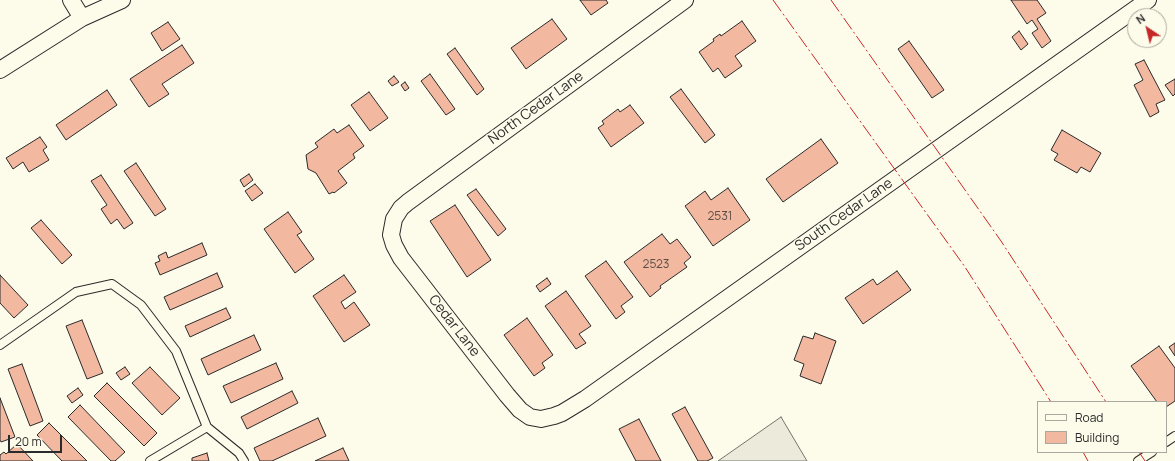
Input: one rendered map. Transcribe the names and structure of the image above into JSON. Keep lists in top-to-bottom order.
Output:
{
  "streets": {
    "street": ["North Cedar Lane", "South Cedar Lane", "Cedar Lane"]
  },
  "crossings": [
    ["North Cedar Lane", "Cedar Lane"],
    ["South Cedar Lane", "Cedar Lane"]
  ],
  "house_numbers": ["2531", "2523"],
  "legend": ["Road", "Building"],
  "scale_bar": "20 m",
  "north": "top left"
}
